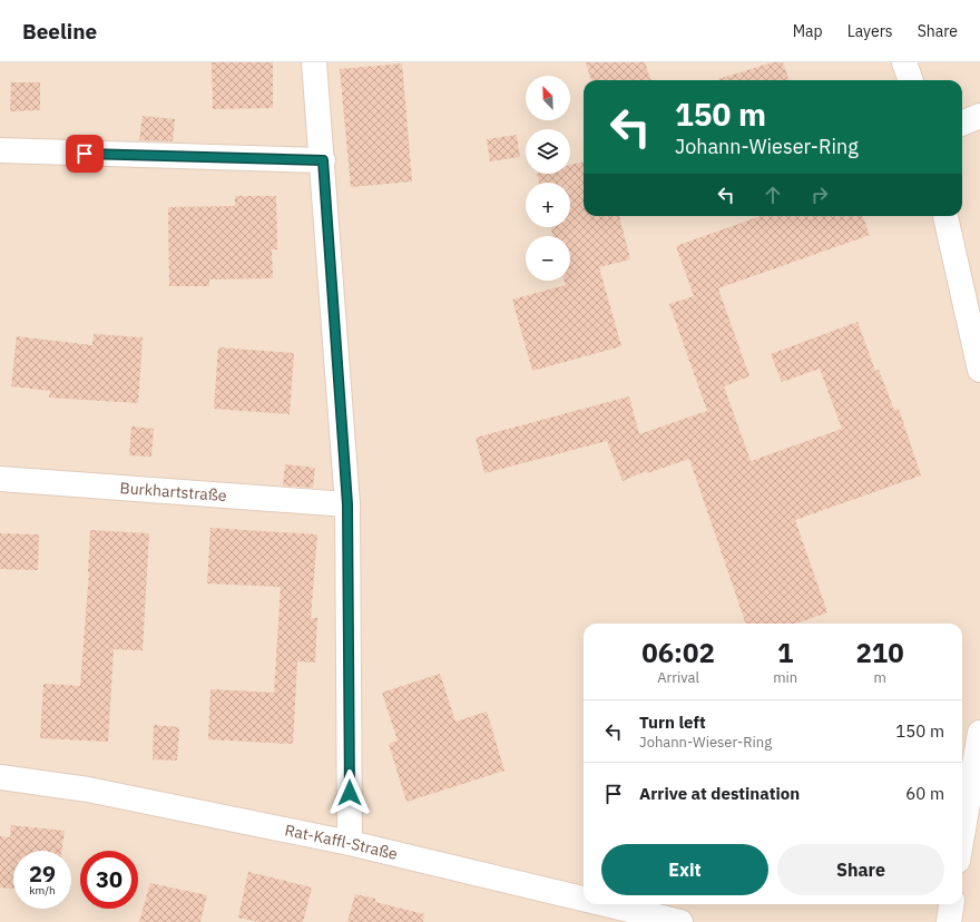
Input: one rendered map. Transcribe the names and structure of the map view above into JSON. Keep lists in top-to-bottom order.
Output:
{
  "streets": {
    "street": ["Burkhartstraße", "Rat-Kaffl-Straße"]
  },
  "north": "top left",
  "page": {
    "header": "Beeline",
    "nav": ["Map", "Layers", "Share"],
    "map_buttons": ["+", "−"],
    "turn": ["150 m", "Johann-Wieser-Ring"],
    "eta": [
      "06:02",
      "Arrival",
      "1",
      "min",
      "210",
      "m"
    ],
    "list": [
      {
        "name": "Turn left",
        "note": "Johann-Wieser-Ring",
        "value": "150 m"
      },
      {
        "name": "Arrive at destination",
        "value": "60 m"
      }
    ],
    "buttons": ["Exit", "Share"],
    "speed": "29 km/h",
    "limit": "30"
  }
}
